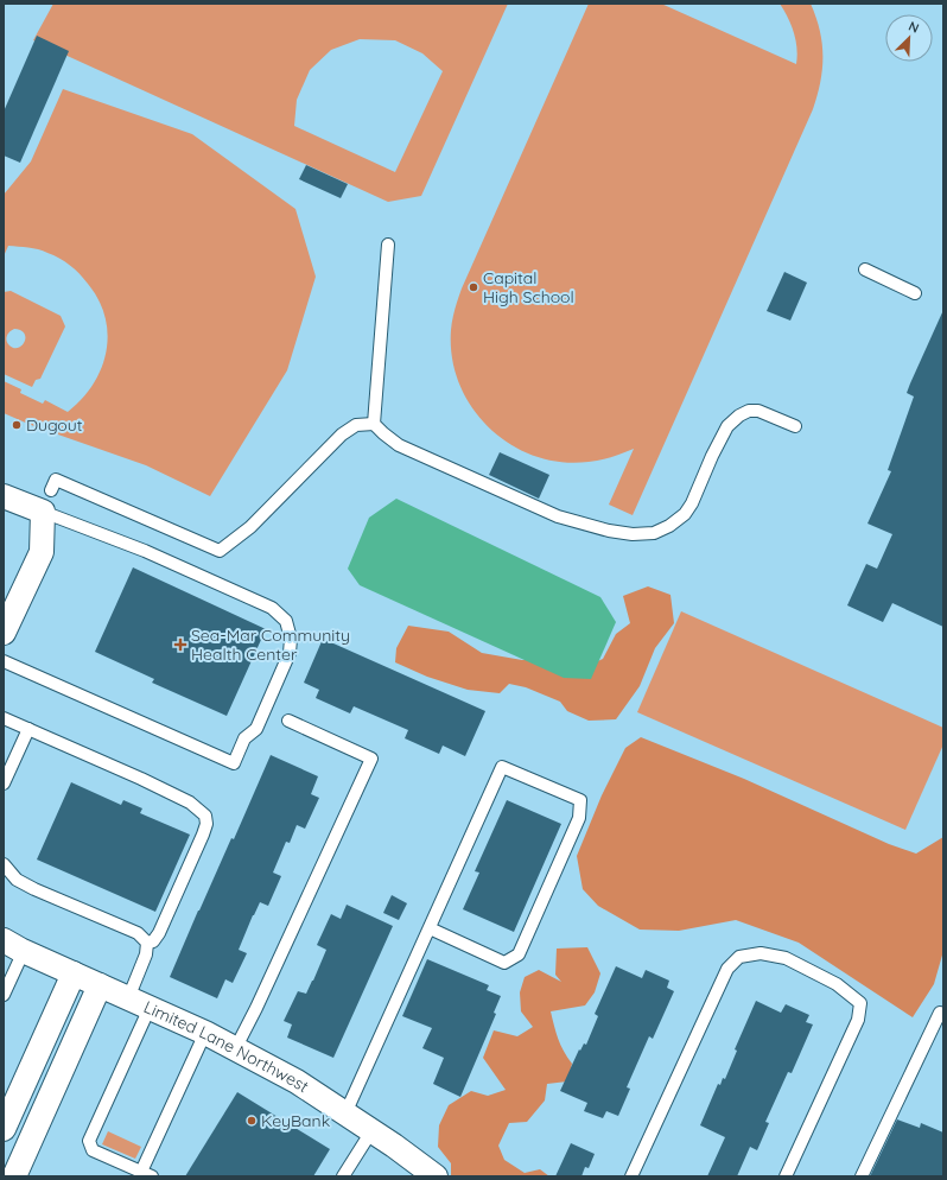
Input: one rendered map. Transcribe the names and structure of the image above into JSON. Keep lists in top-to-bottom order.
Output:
{
  "streets": {
    "street": ["Limited Lane Northwest"]
  },
  "places": {
    "other": ["Capital High School", "Dugout", "KeyBank"],
    "health": ["Sea-Mar Community Health Center"]
  },
  "north": "top right"
}
